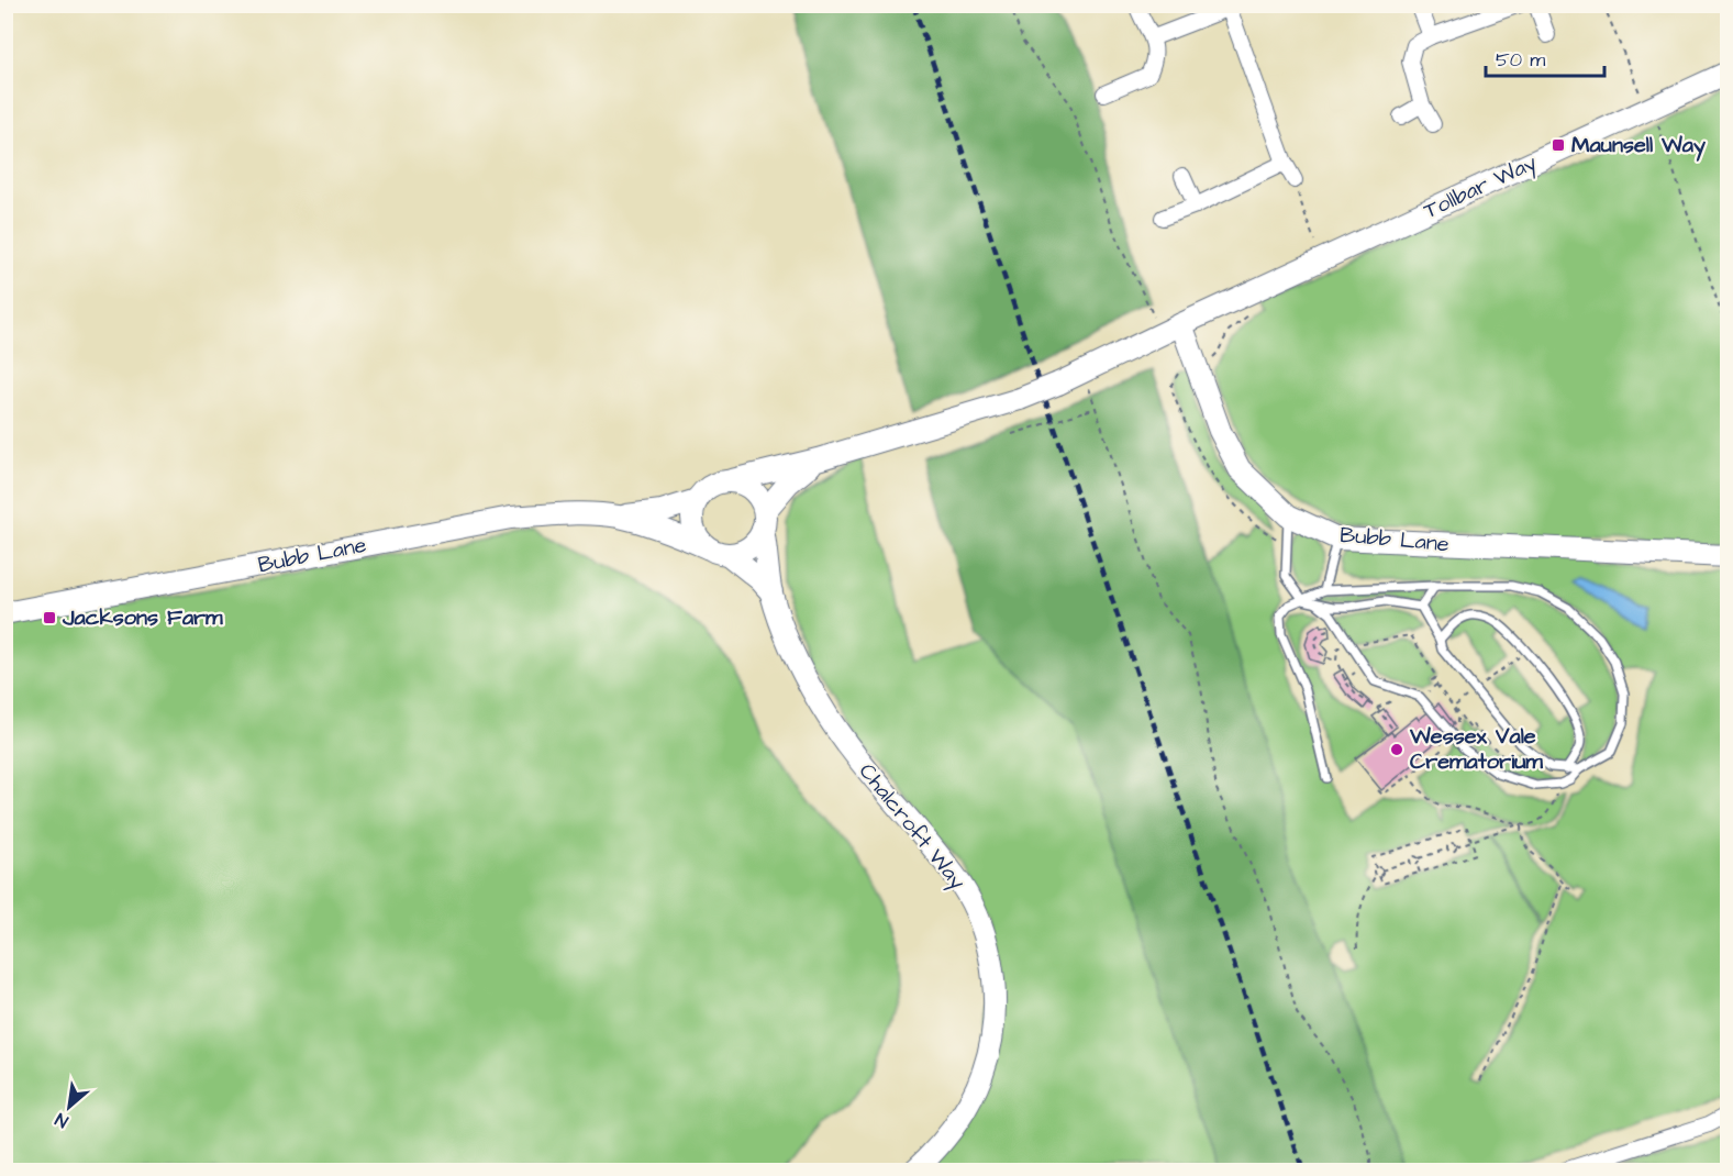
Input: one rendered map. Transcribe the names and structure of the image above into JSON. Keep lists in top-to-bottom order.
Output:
{
  "streets": {
    "main road": ["Tollbar Way", "Bubb Lane", "Chalcroft Way"]
  },
  "crossings": [
    ["Tollbar Way", "Bubb Lane"],
    ["Bubb Lane", "Chalcroft Way"]
  ],
  "places": {
    "transit": ["Maunsell Way", "Jacksons Farm"],
    "other": ["Wessex Vale Crematorium"]
  },
  "scale_bar": "50 m",
  "north": "bottom left"
}
